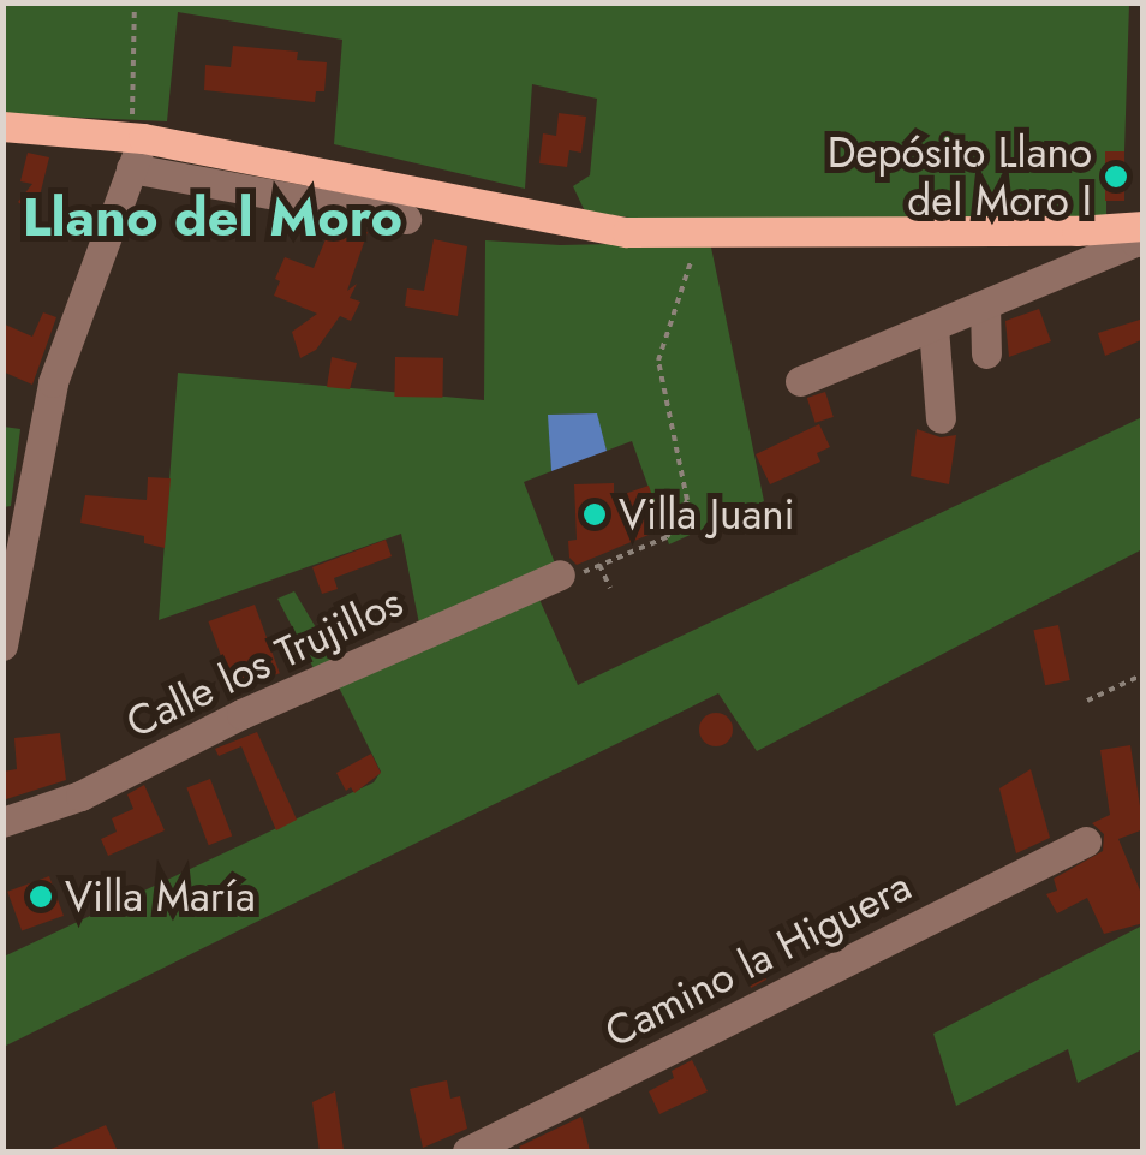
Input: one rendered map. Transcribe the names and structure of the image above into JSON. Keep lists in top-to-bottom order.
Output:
{
  "streets": {
    "street": ["Calle los Trujillos", "Camino la Higuera"]
  },
  "districts": ["Llano del Moro"],
  "places": ["Depósito Llano del Moro I", "Villa Juani", "Villa María"]
}
